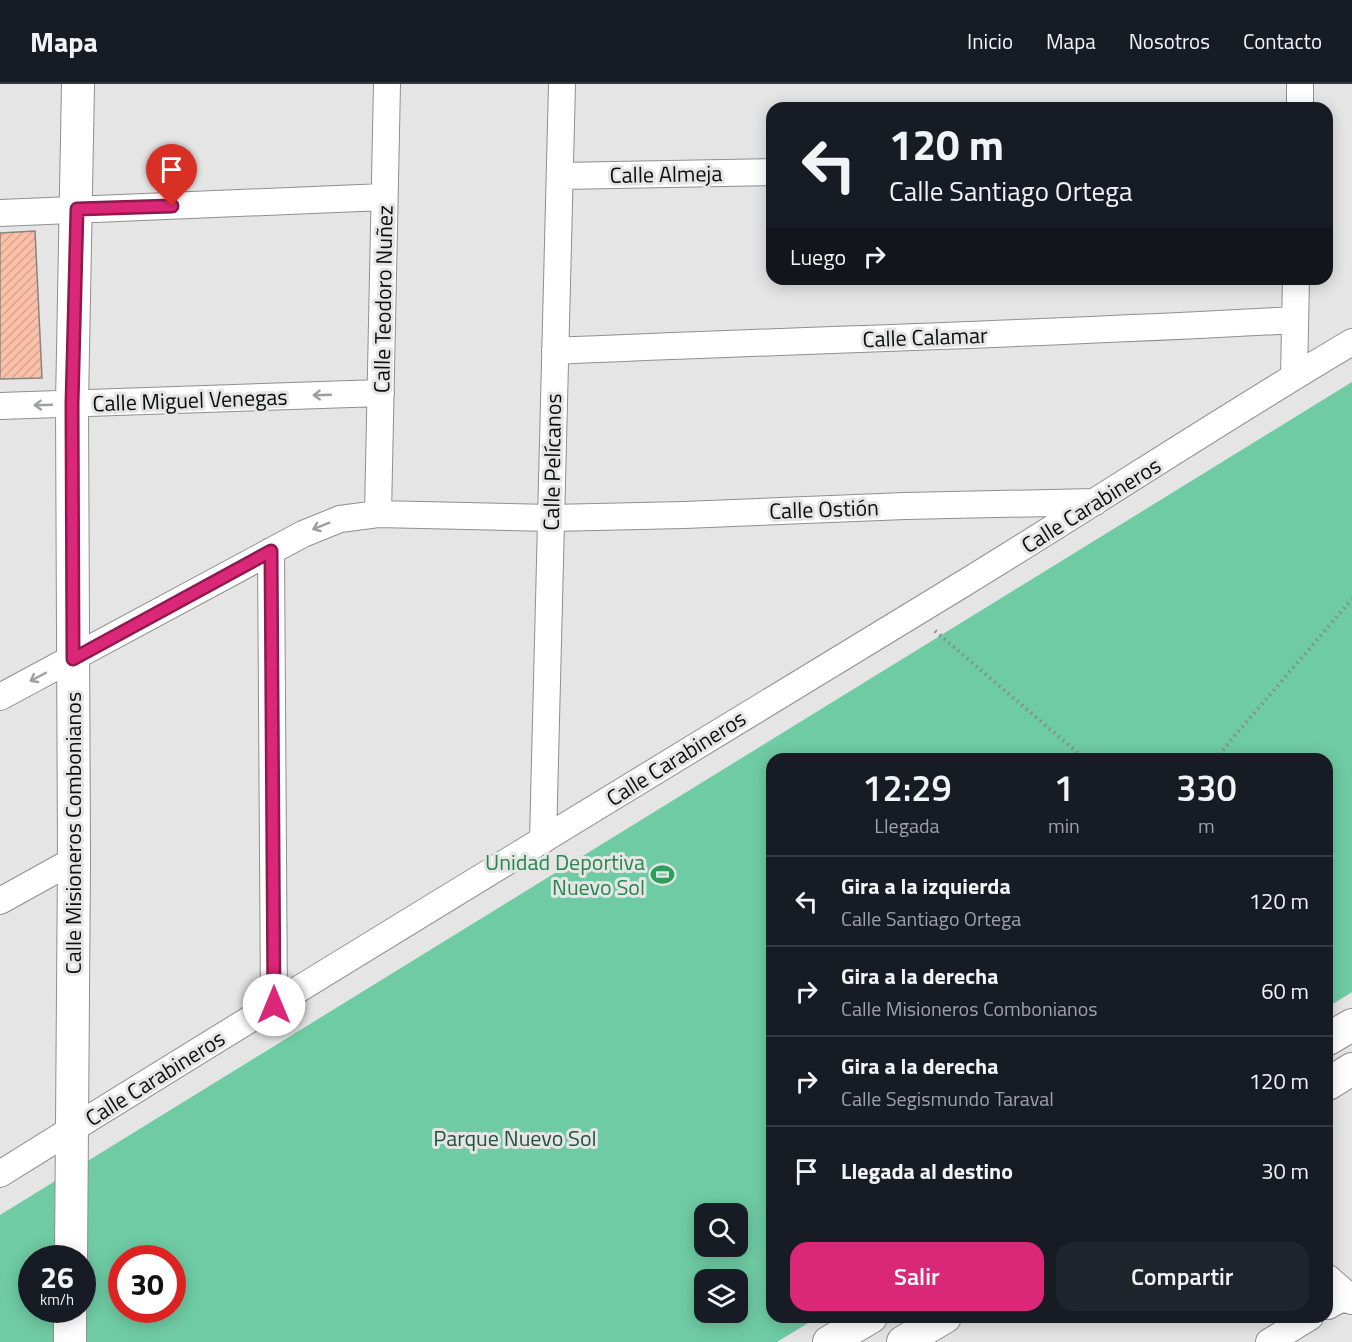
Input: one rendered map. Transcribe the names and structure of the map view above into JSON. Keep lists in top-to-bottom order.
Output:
{
  "streets": {
    "street": [
      "Calle Almeja",
      "Calle Teodoro Nuñez",
      "Calle Calamar",
      "Calle Miguel Venegas",
      "Calle Pelícanos",
      "Calle Carabineros",
      "Calle Ostión",
      "Calle Misioneros Combonianos"
    ]
  },
  "crossings": [
    ["Calle Almeja", "Calle Pelícanos"],
    ["Calle Teodoro Nuñez", "Calle Miguel Venegas"],
    ["Calle Teodoro Nuñez", "Calle Ostión"],
    ["Calle Calamar", "Calle Pelícanos"],
    ["Calle Miguel Venegas", "Calle Misioneros Combonianos"],
    ["Calle Pelícanos", "Calle Carabineros"],
    ["Calle Pelícanos", "Calle Ostión"],
    ["Calle Carabineros", "Calle Ostión"],
    ["Calle Carabineros", "Calle Misioneros Combonianos"],
    ["Calle Ostión", "Calle Misioneros Combonianos"]
  ],
  "parks": ["Parque Nuevo Sol"],
  "places": {
    "sports": ["Unidad Deportiva Nuevo Sol"]
  },
  "page": {
    "header": "Mapa",
    "nav": [
      "Inicio",
      "Mapa",
      "Nosotros",
      "Contacto"
    ],
    "turn": ["120 m", "Calle Santiago Ortega"],
    "then": "Luego",
    "eta": [
      "12:29",
      "Llegada",
      "1",
      "min",
      "330",
      "m"
    ],
    "list": [
      {
        "name": "Gira a la izquierda",
        "note": "Calle Santiago Ortega",
        "value": "120 m"
      },
      {
        "name": "Gira a la derecha",
        "note": "Calle Misioneros Combonianos",
        "value": "60 m"
      },
      {
        "name": "Gira a la derecha",
        "note": "Calle Segismundo Taraval",
        "value": "120 m"
      },
      {
        "name": "Llegada al destino",
        "value": "30 m"
      }
    ],
    "buttons": ["Salir", "Compartir"],
    "speed": "26 km/h",
    "limit": "30"
  }
}
